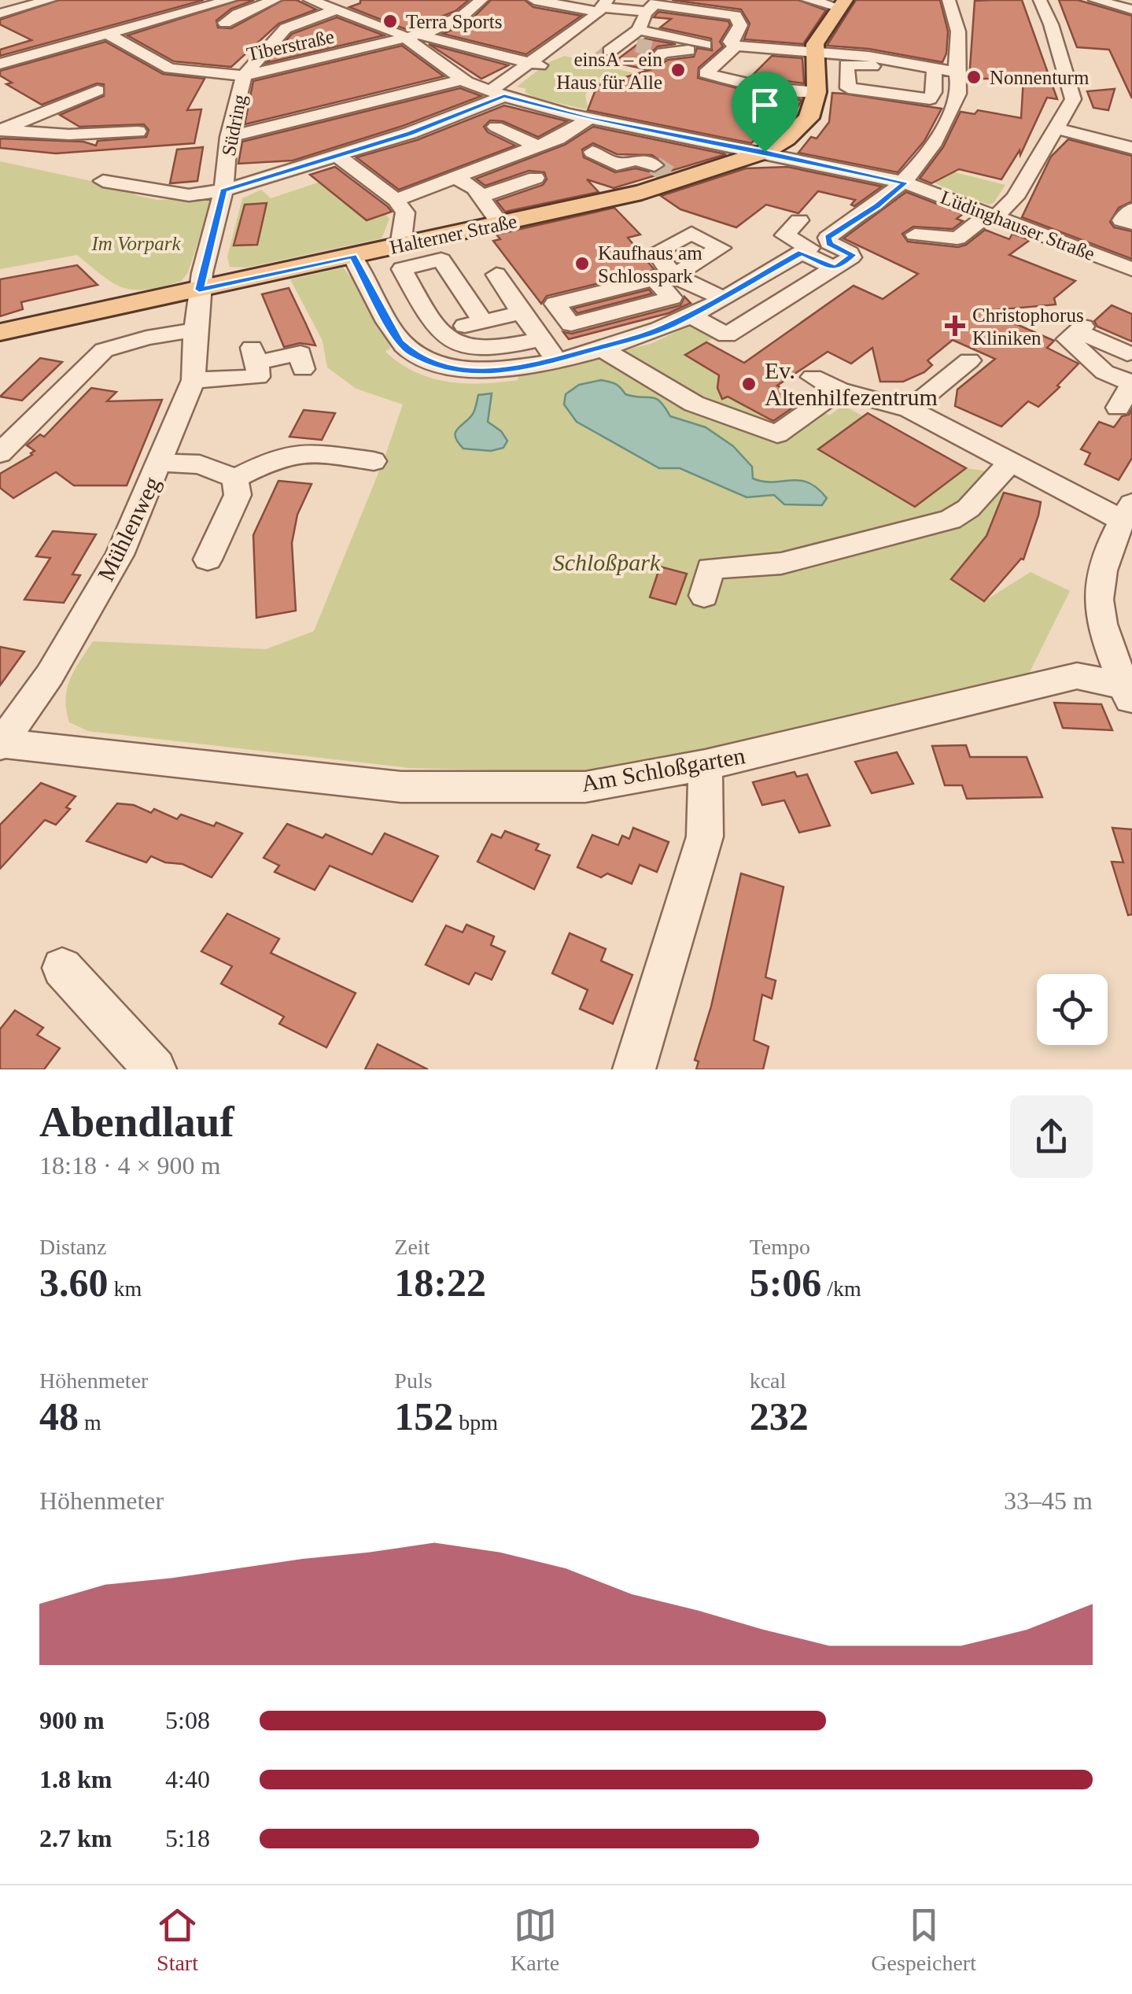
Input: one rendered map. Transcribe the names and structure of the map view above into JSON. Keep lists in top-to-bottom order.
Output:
{
  "streets": {
    "main road": ["Halterner Straße"],
    "street": [
      "Tiberstraße",
      "Südring",
      "Lüdinghauser Straße",
      "Mühlenweg",
      "Am Schloßgarten"
    ]
  },
  "crossings": [
    ["Tiberstraße", "Südring"],
    ["Tiberstraße", "Lüdinghauser Straße"],
    ["Südring", "Halterner Straße"],
    ["Südring", "Mühlenweg"],
    ["Lüdinghauser Straße", "Halterner Straße"],
    ["Halterner Straße", "Mühlenweg"],
    ["Mühlenweg", "Am Schloßgarten"]
  ],
  "parks": ["Im Vorpark", "Schloßpark"],
  "places": {
    "other": [
      "Terra Sports",
      "einsA – ein Haus für Alle",
      "Nonnenturm",
      "Kaufhaus am Schlosspark",
      "Ev. Altenhilfezentrum"
    ],
    "health": ["Christophorus Kliniken"]
  },
  "page": {
    "heading": ["Abendlauf", "18:18 · 4 × 900 m"],
    "stats": [
      ["Distanz", "3.60 km"],
      ["Zeit", "18:22"],
      ["Tempo", "5:06 /km"],
      ["Höhenmeter", "48 m"],
      ["Puls", "152 bpm"],
      ["kcal", "232"]
    ],
    "chart": ["Höhenmeter", "33–45 m"],
    "list": [
      {
        "name": "900 m",
        "note": "5:08"
      },
      {
        "name": "1.8 km",
        "note": "4:40"
      },
      {
        "name": "2.7 km",
        "note": "5:18"
      }
    ],
    "tabs": ["Start", "Karte", "Gespeichert"]
  }
}
